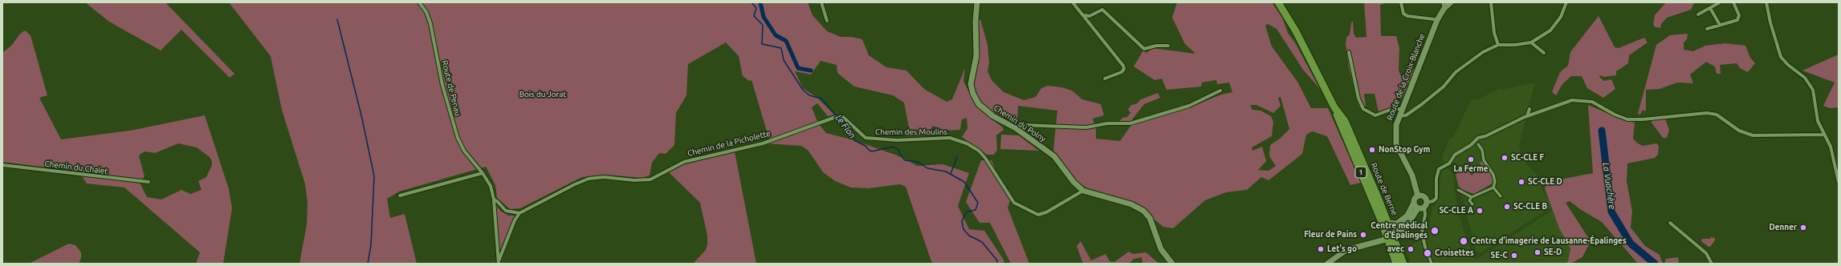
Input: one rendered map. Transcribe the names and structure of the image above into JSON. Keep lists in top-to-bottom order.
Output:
{
  "streets": {
    "main road": ["1", "Route de Berne"],
    "street": [
      "Route de la Croix-Blanche",
      "Route de Penau",
      "Chemin du Polny",
      "Chemin des Moulins",
      "Chemin de la Picholette",
      "Chemin du Chalet"
    ]
  },
  "crossings": [
    ["Chemin du Polny", "Chemin des Moulins"],
    ["Chemin des Moulins", "Chemin de la Picholette"]
  ],
  "water": ["Le Flon", "La Vuachère"],
  "parks": ["Bois du Jorat"],
  "places": [
    "NonStop Gym",
    "SC-CLE F",
    "La Ferme",
    "SC-CLE D",
    "SC-CLE B",
    "SC-CLE A",
    "Denner",
    "Centre médical d'Épalinges",
    "Fleur de Pains",
    "Centre d'imagerie de Lausanne-Épalinges",
    "Let's go",
    "avec",
    "SE-D",
    "Croisettes",
    "SE-C"
  ]
}
